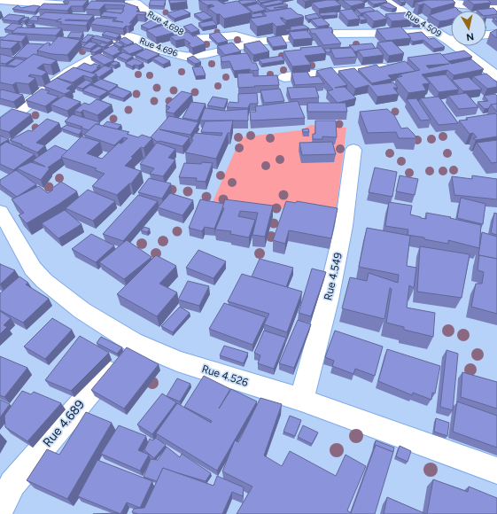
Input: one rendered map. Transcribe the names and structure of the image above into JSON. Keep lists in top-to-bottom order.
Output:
{
  "streets": {
    "street": [
      "Rue 4.698",
      "Rue 4.509",
      "Rue 4.696",
      "Rue 4.549",
      "Rue 4.526",
      "Rue 4.689"
    ]
  },
  "crossings": [
    ["Rue 4.698", "Rue 4.509"],
    ["Rue 4.698", "Rue 4.696"],
    ["Rue 4.549", "Rue 4.526"],
    ["Rue 4.526", "Rue 4.689"]
  ],
  "north": "bottom"
}
